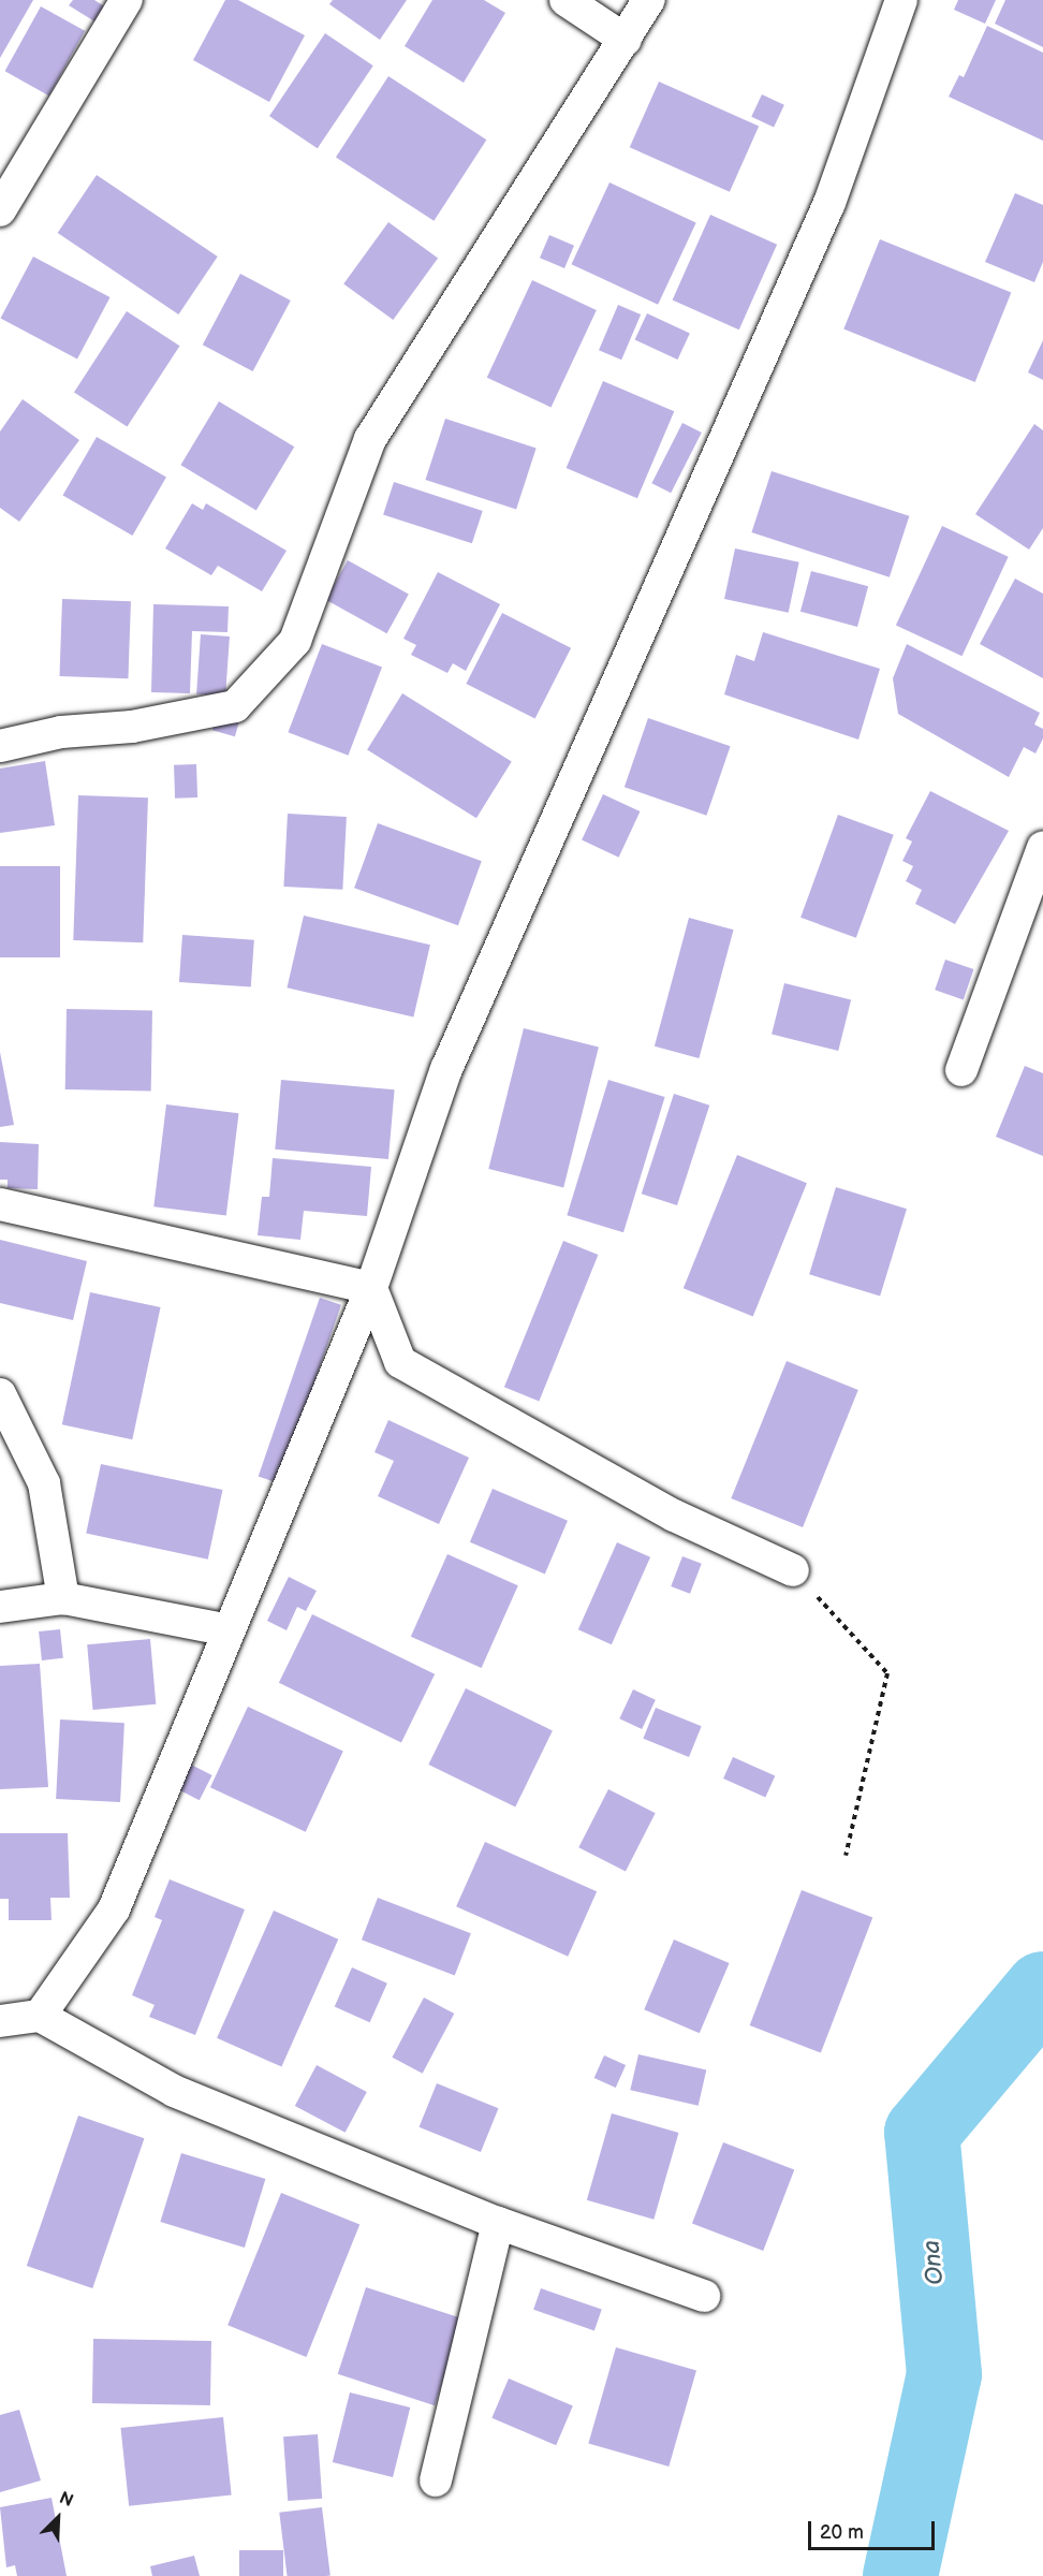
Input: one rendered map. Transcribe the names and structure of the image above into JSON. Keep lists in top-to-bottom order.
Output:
{
  "water": ["Ona"],
  "scale_bar": "20 m",
  "north": "top right"
}
